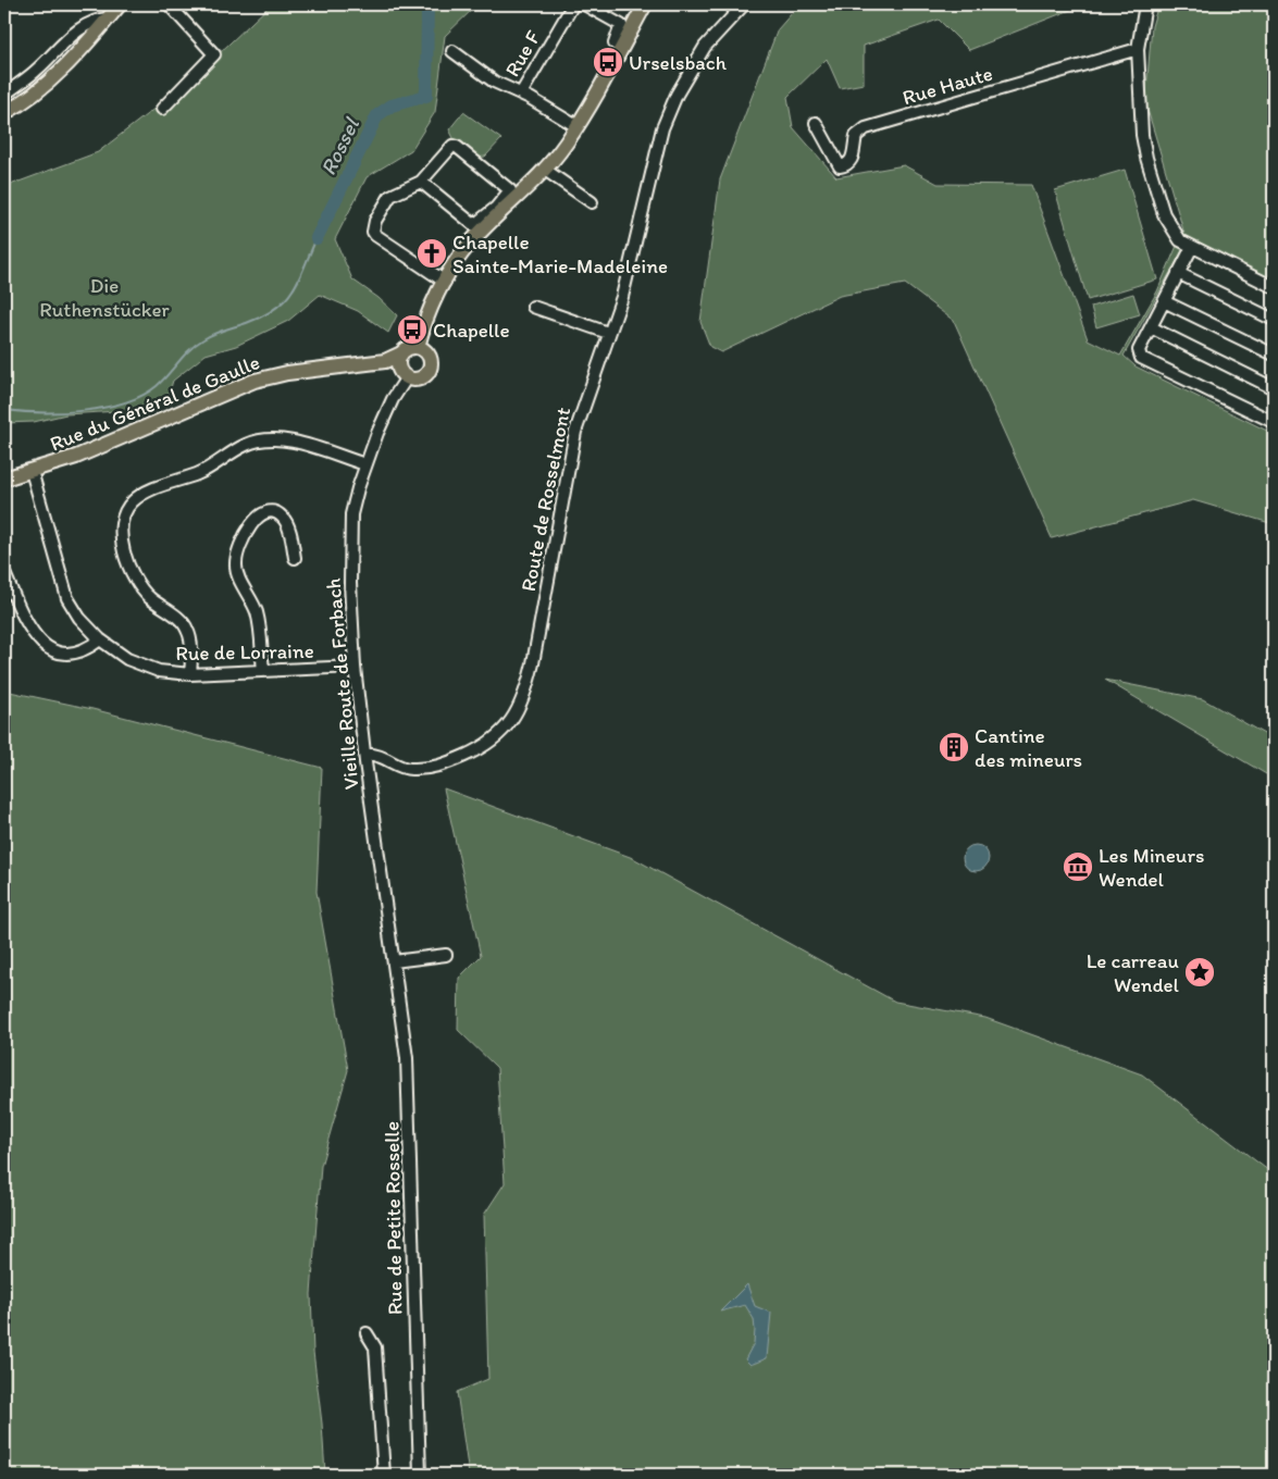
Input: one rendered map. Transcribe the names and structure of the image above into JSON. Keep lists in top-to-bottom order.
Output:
{
  "streets": {
    "main road": ["Rue du Général de Gaulle"],
    "street": [
      "Rue F",
      "Rue Haute",
      "Route de Rosselmont",
      "Rue de Lorraine",
      "Vieille Route de Forbach",
      "Rue de Petite Rosselle"
    ]
  },
  "crossings": [
    ["Rue du Général de Gaulle", "Rue de Lorraine"],
    ["Rue du Général de Gaulle", "Vieille Route de Forbach"],
    ["Route de Rosselmont", "Vieille Route de Forbach"],
    ["Rue de Lorraine", "Vieille Route de Forbach"],
    ["Vieille Route de Forbach", "Rue de Petite Rosselle"]
  ],
  "water": ["Rossel"],
  "parks": ["Die Ruthenstücker"],
  "places": {
    "bus stop": ["Urselsbach", "Chapelle"],
    "church": ["Chapelle Sainte-Marie-Madeleine"],
    "building": ["Cantine des mineurs"],
    "museum": ["Les Mineurs Wendel"],
    "place": ["Le carreau Wendel"]
  }
}
